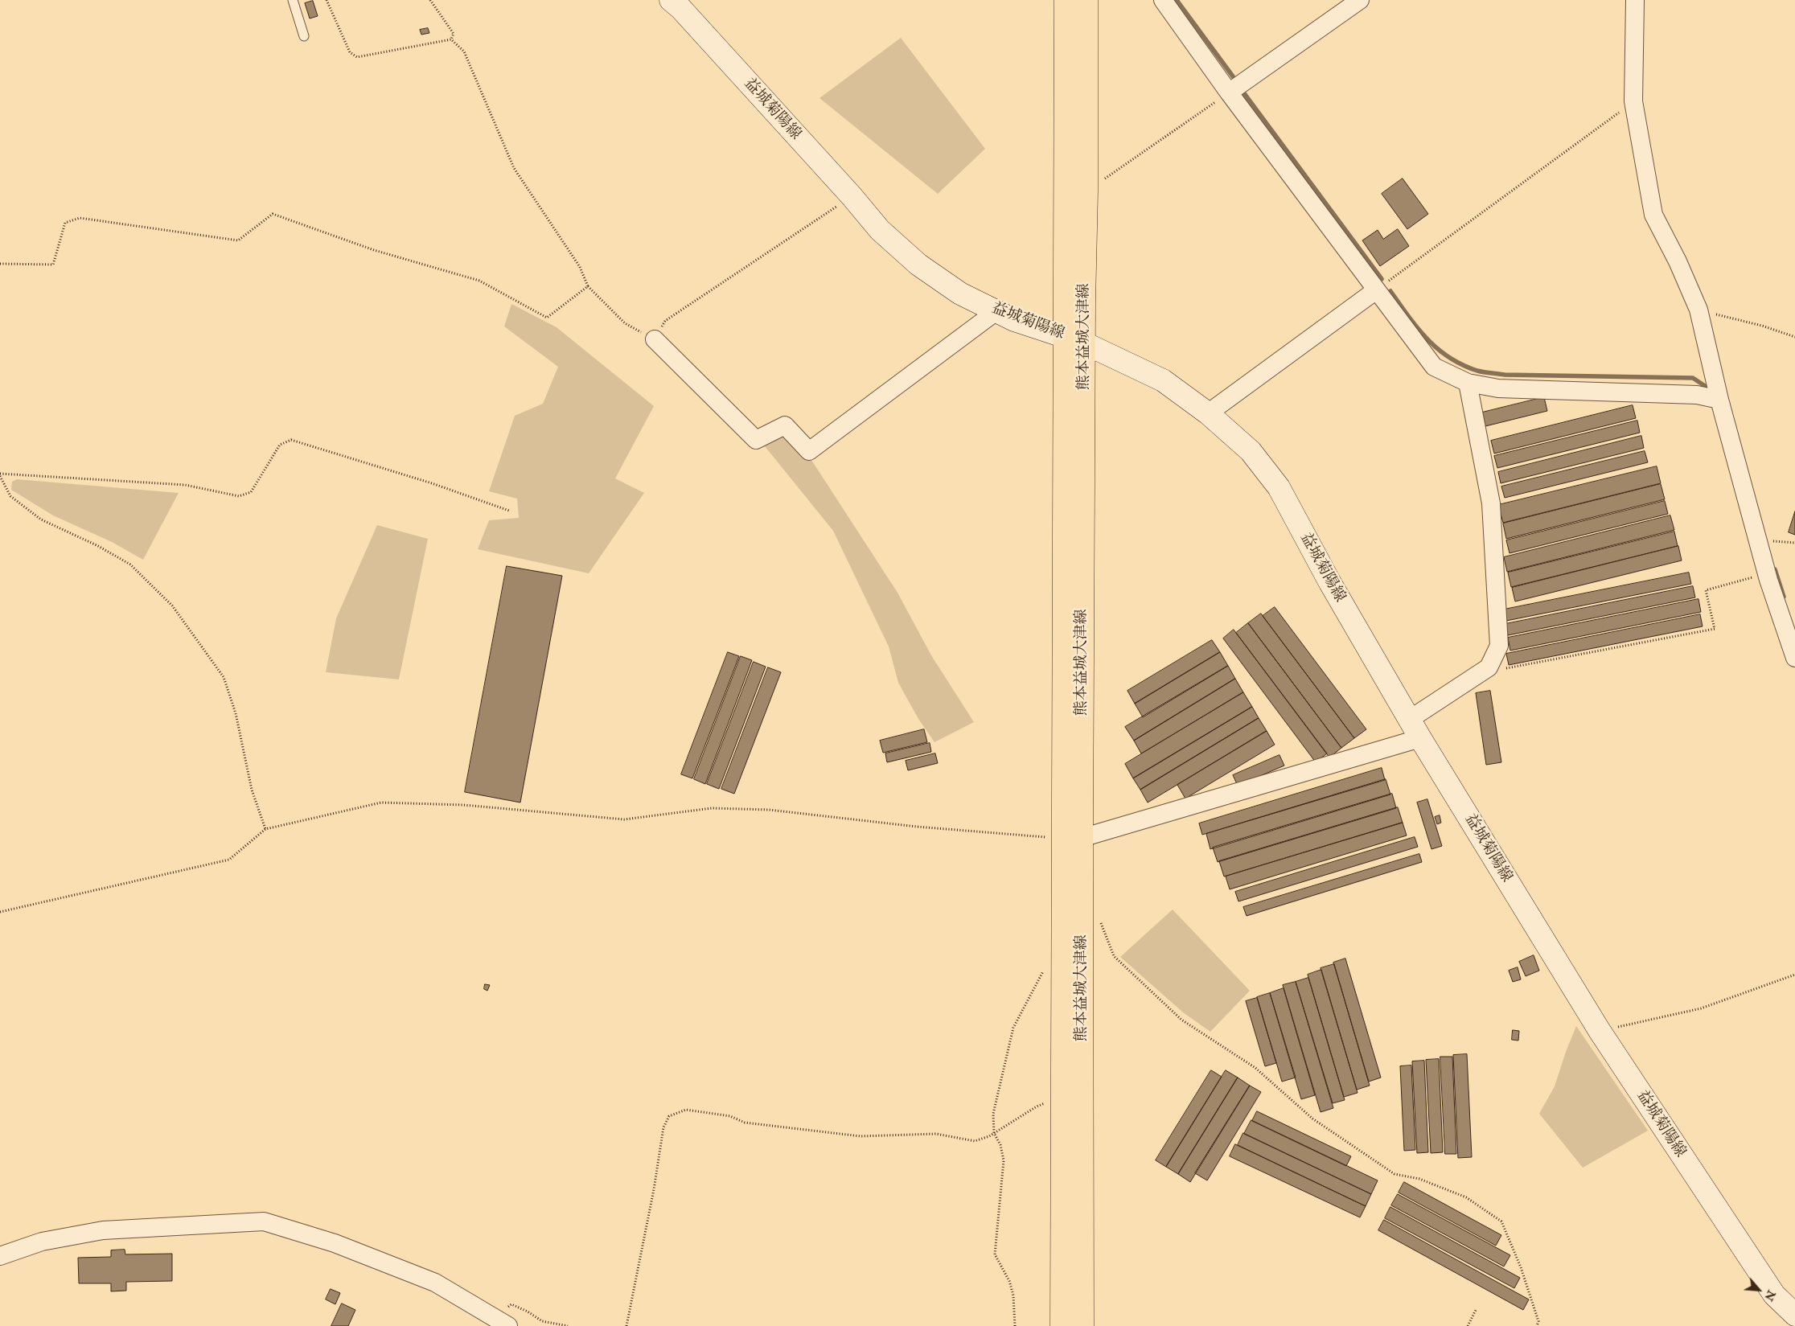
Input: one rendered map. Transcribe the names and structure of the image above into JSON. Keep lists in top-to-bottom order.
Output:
{
  "streets": {
    "main road": ["益城菊陽線", "熊本益城大津線"]
  },
  "crossings": [
    ["益城菊陽線", "熊本益城大津線"]
  ],
  "north": "bottom right"
}
